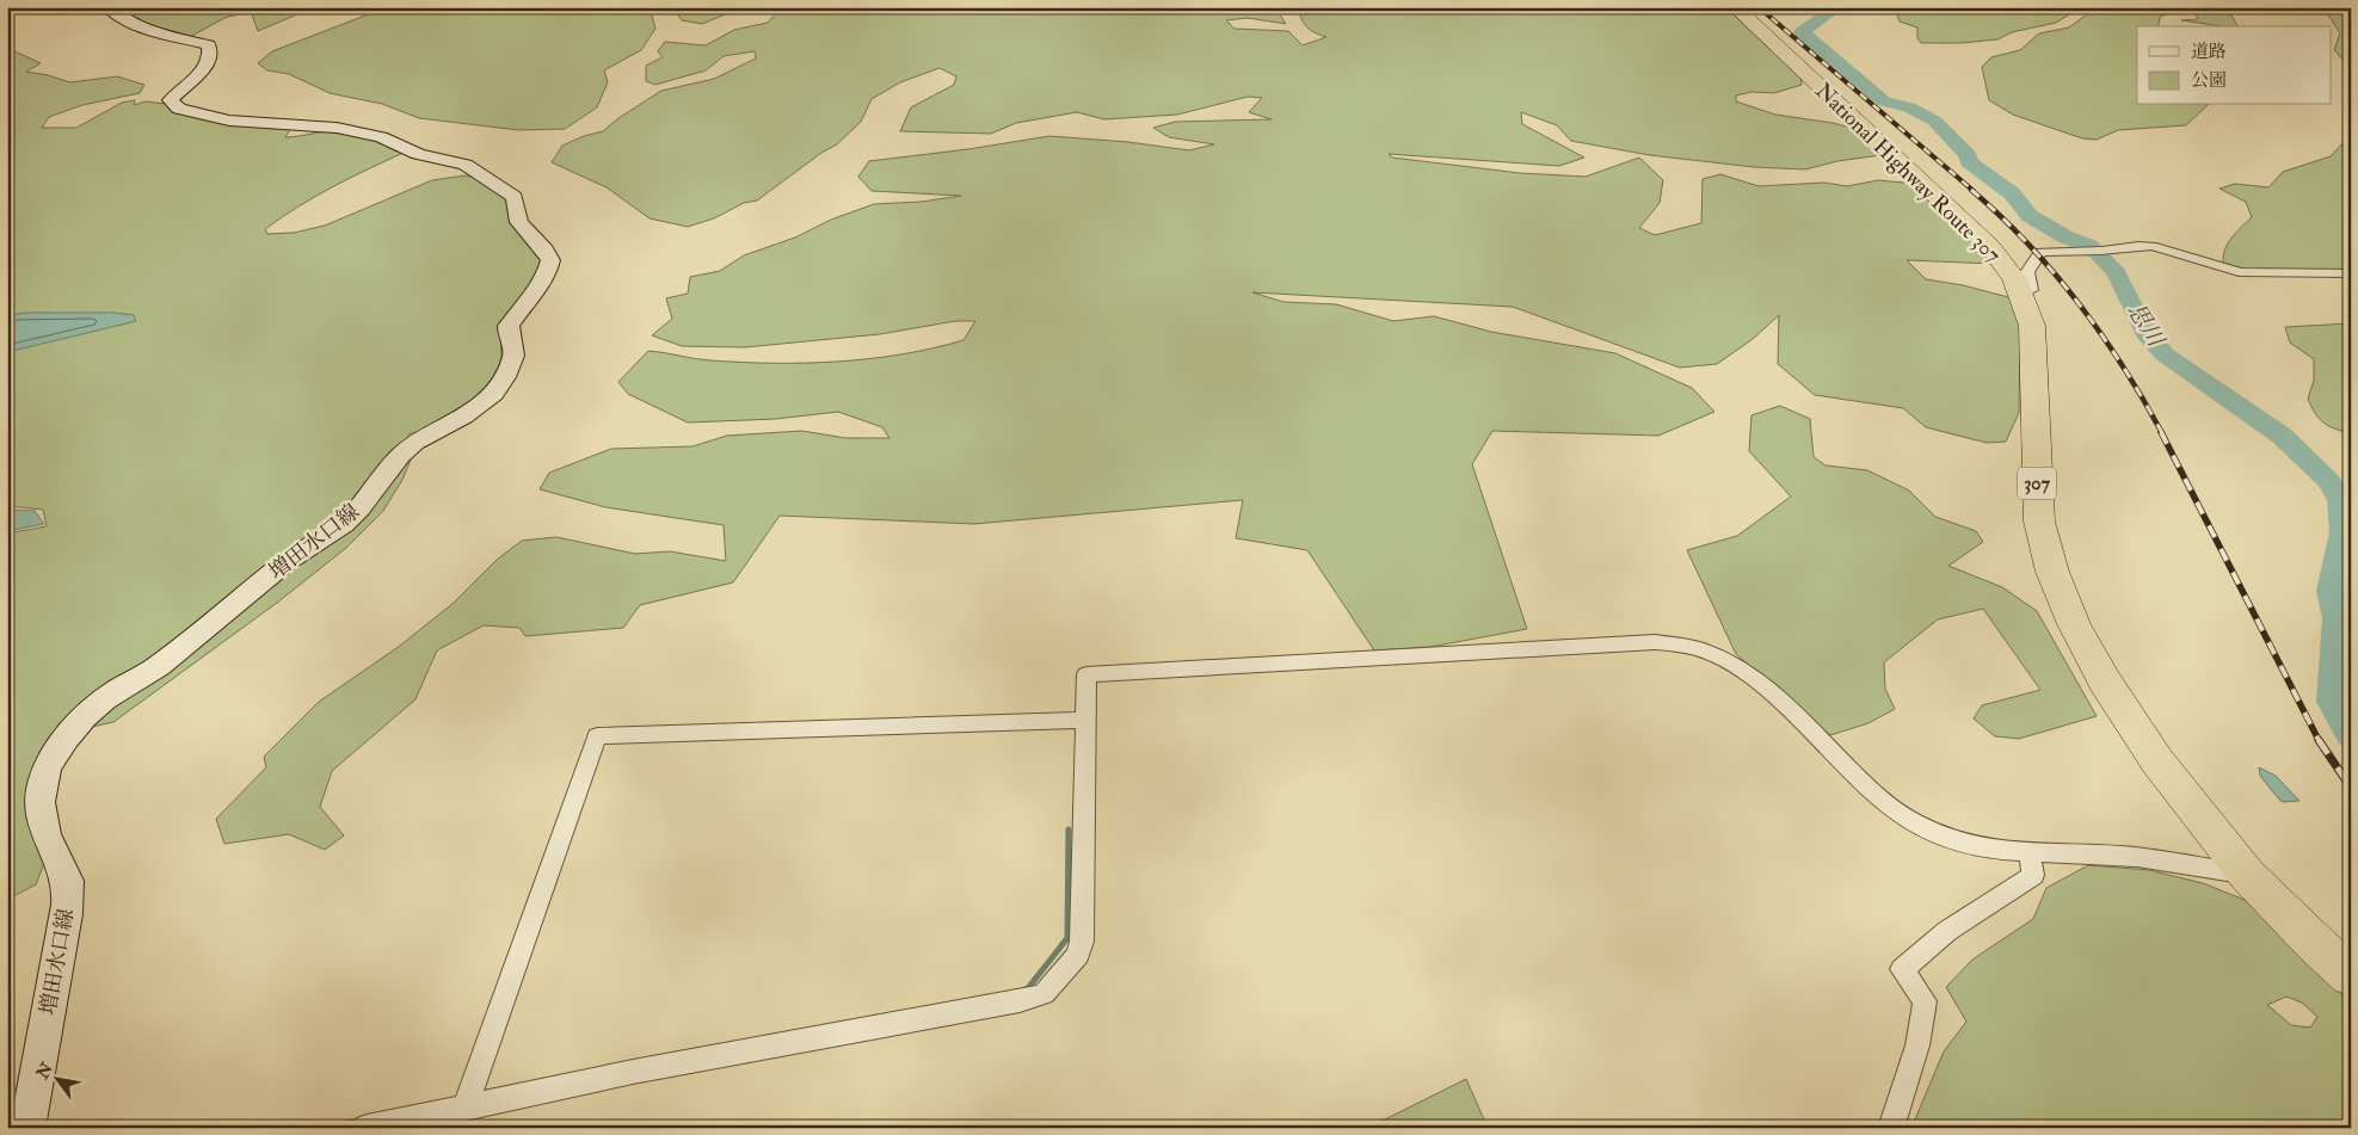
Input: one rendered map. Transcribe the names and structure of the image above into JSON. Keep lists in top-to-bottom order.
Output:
{
  "streets": {
    "highway": ["National Highway Route 307", "307"],
    "main road": ["増田水口線"]
  },
  "water": ["思川"],
  "legend": ["道路", "公園"],
  "north": "top left"
}
